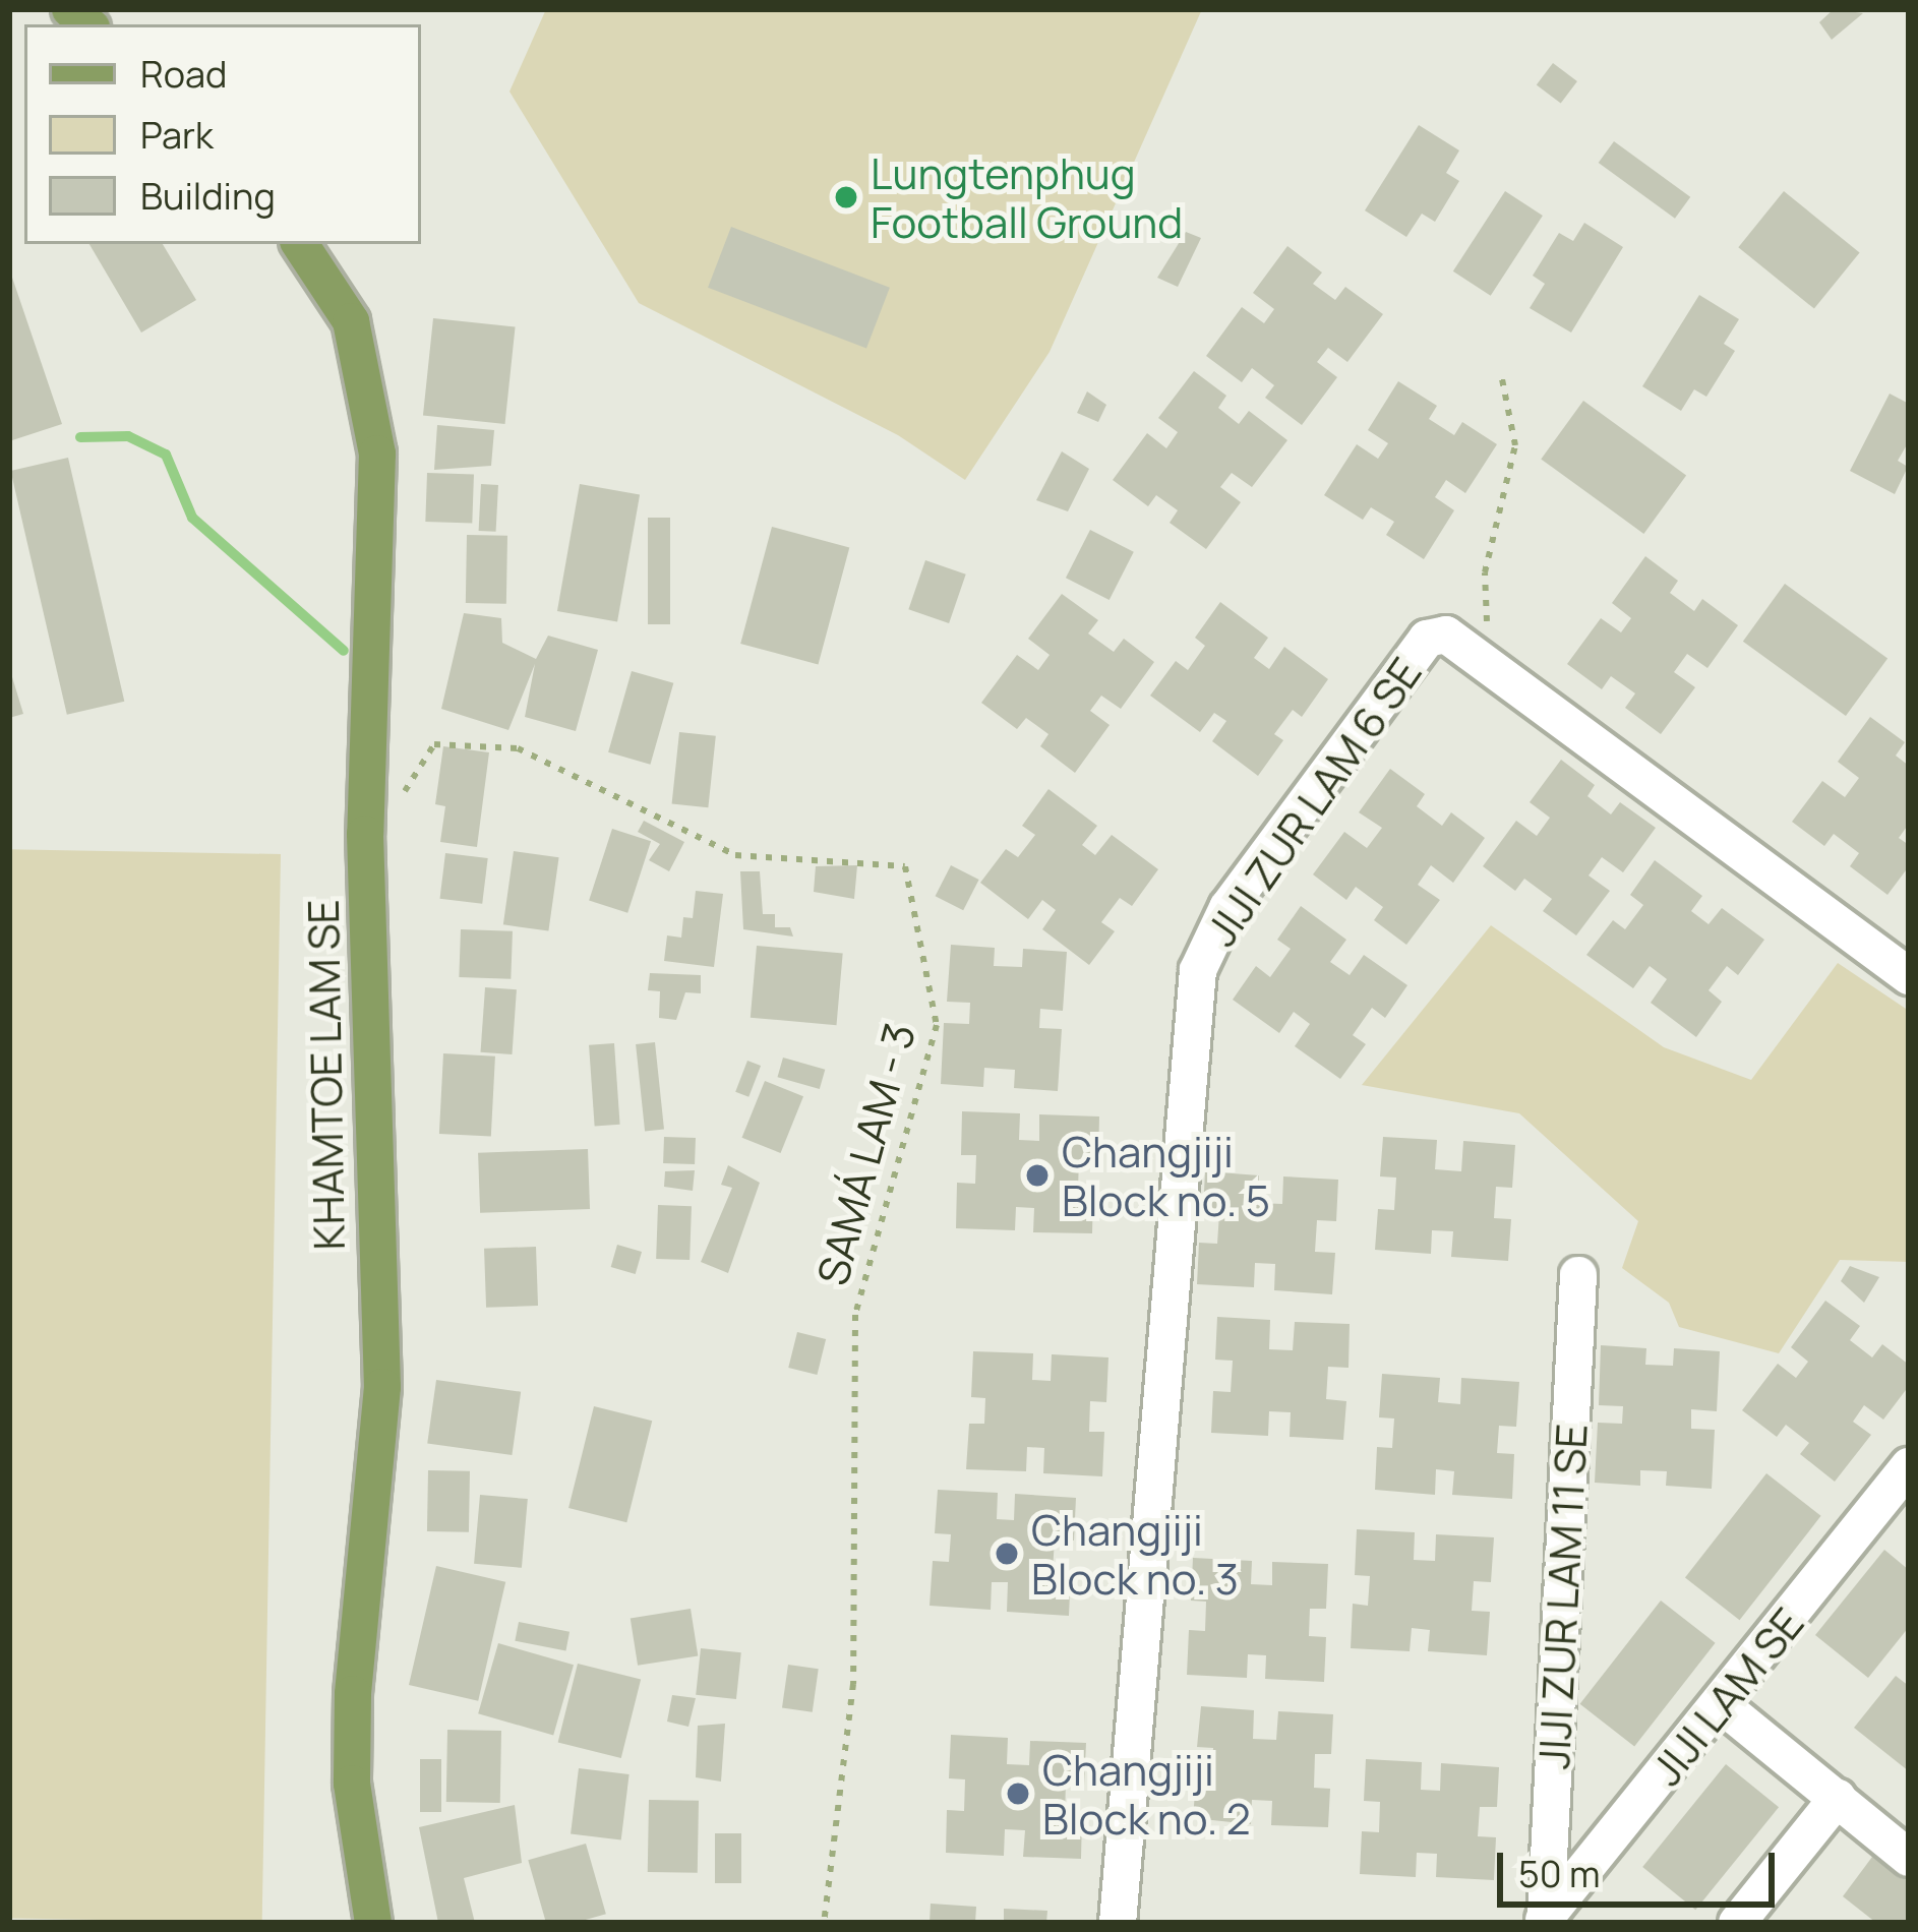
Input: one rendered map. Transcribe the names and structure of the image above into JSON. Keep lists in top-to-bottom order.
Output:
{
  "streets": {
    "main road": ["KHAMTOE LAM SE"],
    "street": ["JIJI ZUR LAM 6 SE", "JIJI ZUR LAM 11 SE", "JIJI LAM SE"],
    "path": ["SAMÁ LAM - 3"]
  },
  "crossings": [
    ["KHAMTOE LAM SE", "SAMÁ LAM - 3"],
    ["JIJI ZUR LAM 11 SE", "JIJI LAM SE"]
  ],
  "places": [
    "Lungtenphug Football Ground",
    "Changjiji Block no. 5",
    "Changjiji Block no. 3",
    "Changjiji Block no. 2"
  ],
  "legend": ["Road", "Park", "Building"],
  "scale_bar": "50 m"
}
